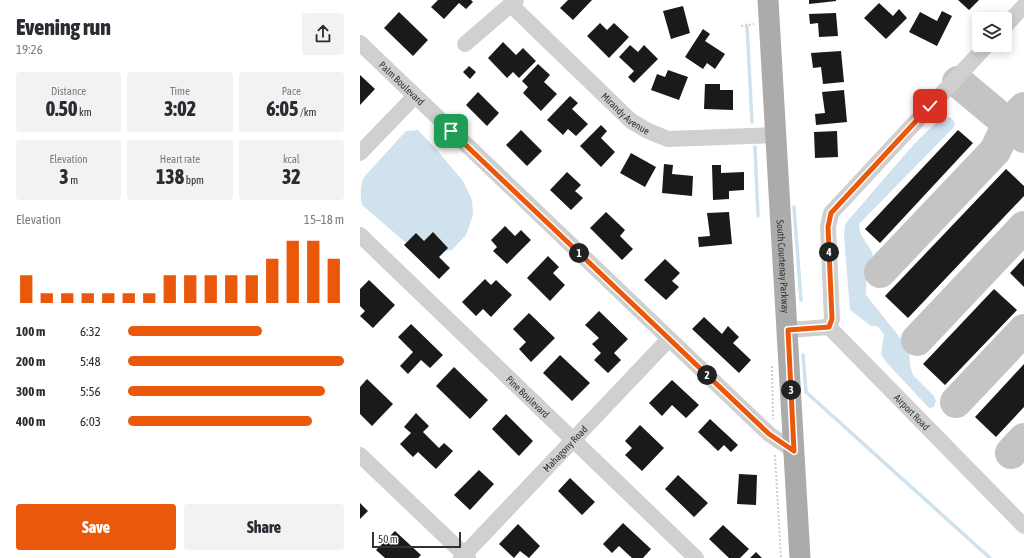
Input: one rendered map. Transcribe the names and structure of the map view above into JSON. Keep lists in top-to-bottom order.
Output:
{
  "streets": {
    "main road": ["South Courtenay Parkway"],
    "street": [
      "Palm Boulevard",
      "Mirandy Avenue",
      "Pine Boulevard",
      "Airport Road",
      "Mahagony Road"
    ]
  },
  "crossings": [
    ["Palm Boulevard", "South Courtenay Parkway"],
    ["Palm Boulevard", "Mahagony Road"],
    ["Mirandy Avenue", "South Courtenay Parkway"],
    ["Pine Boulevard", "Mahagony Road"]
  ],
  "scale_bar": "50 m",
  "page": {
    "heading": ["Evening run", "19:26"],
    "stats": [
      ["Distance", "0.50 km"],
      ["Time", "3:02"],
      ["Pace", "6:05 /km"],
      ["Elevation", "3 m"],
      ["Heart rate", "138 bpm"],
      ["kcal", "32"]
    ],
    "chart": ["Elevation", "15–18 m"],
    "pins": [
      "4",
      "1",
      "2",
      "3"
    ],
    "list": [
      {
        "name": "100 m",
        "note": "6:32"
      },
      {
        "name": "200 m",
        "note": "5:48"
      },
      {
        "name": "300 m",
        "note": "5:56"
      },
      {
        "name": "400 m",
        "note": "6:03"
      }
    ],
    "buttons": ["Save", "Share"],
    "scale": "50 m"
  }
}
